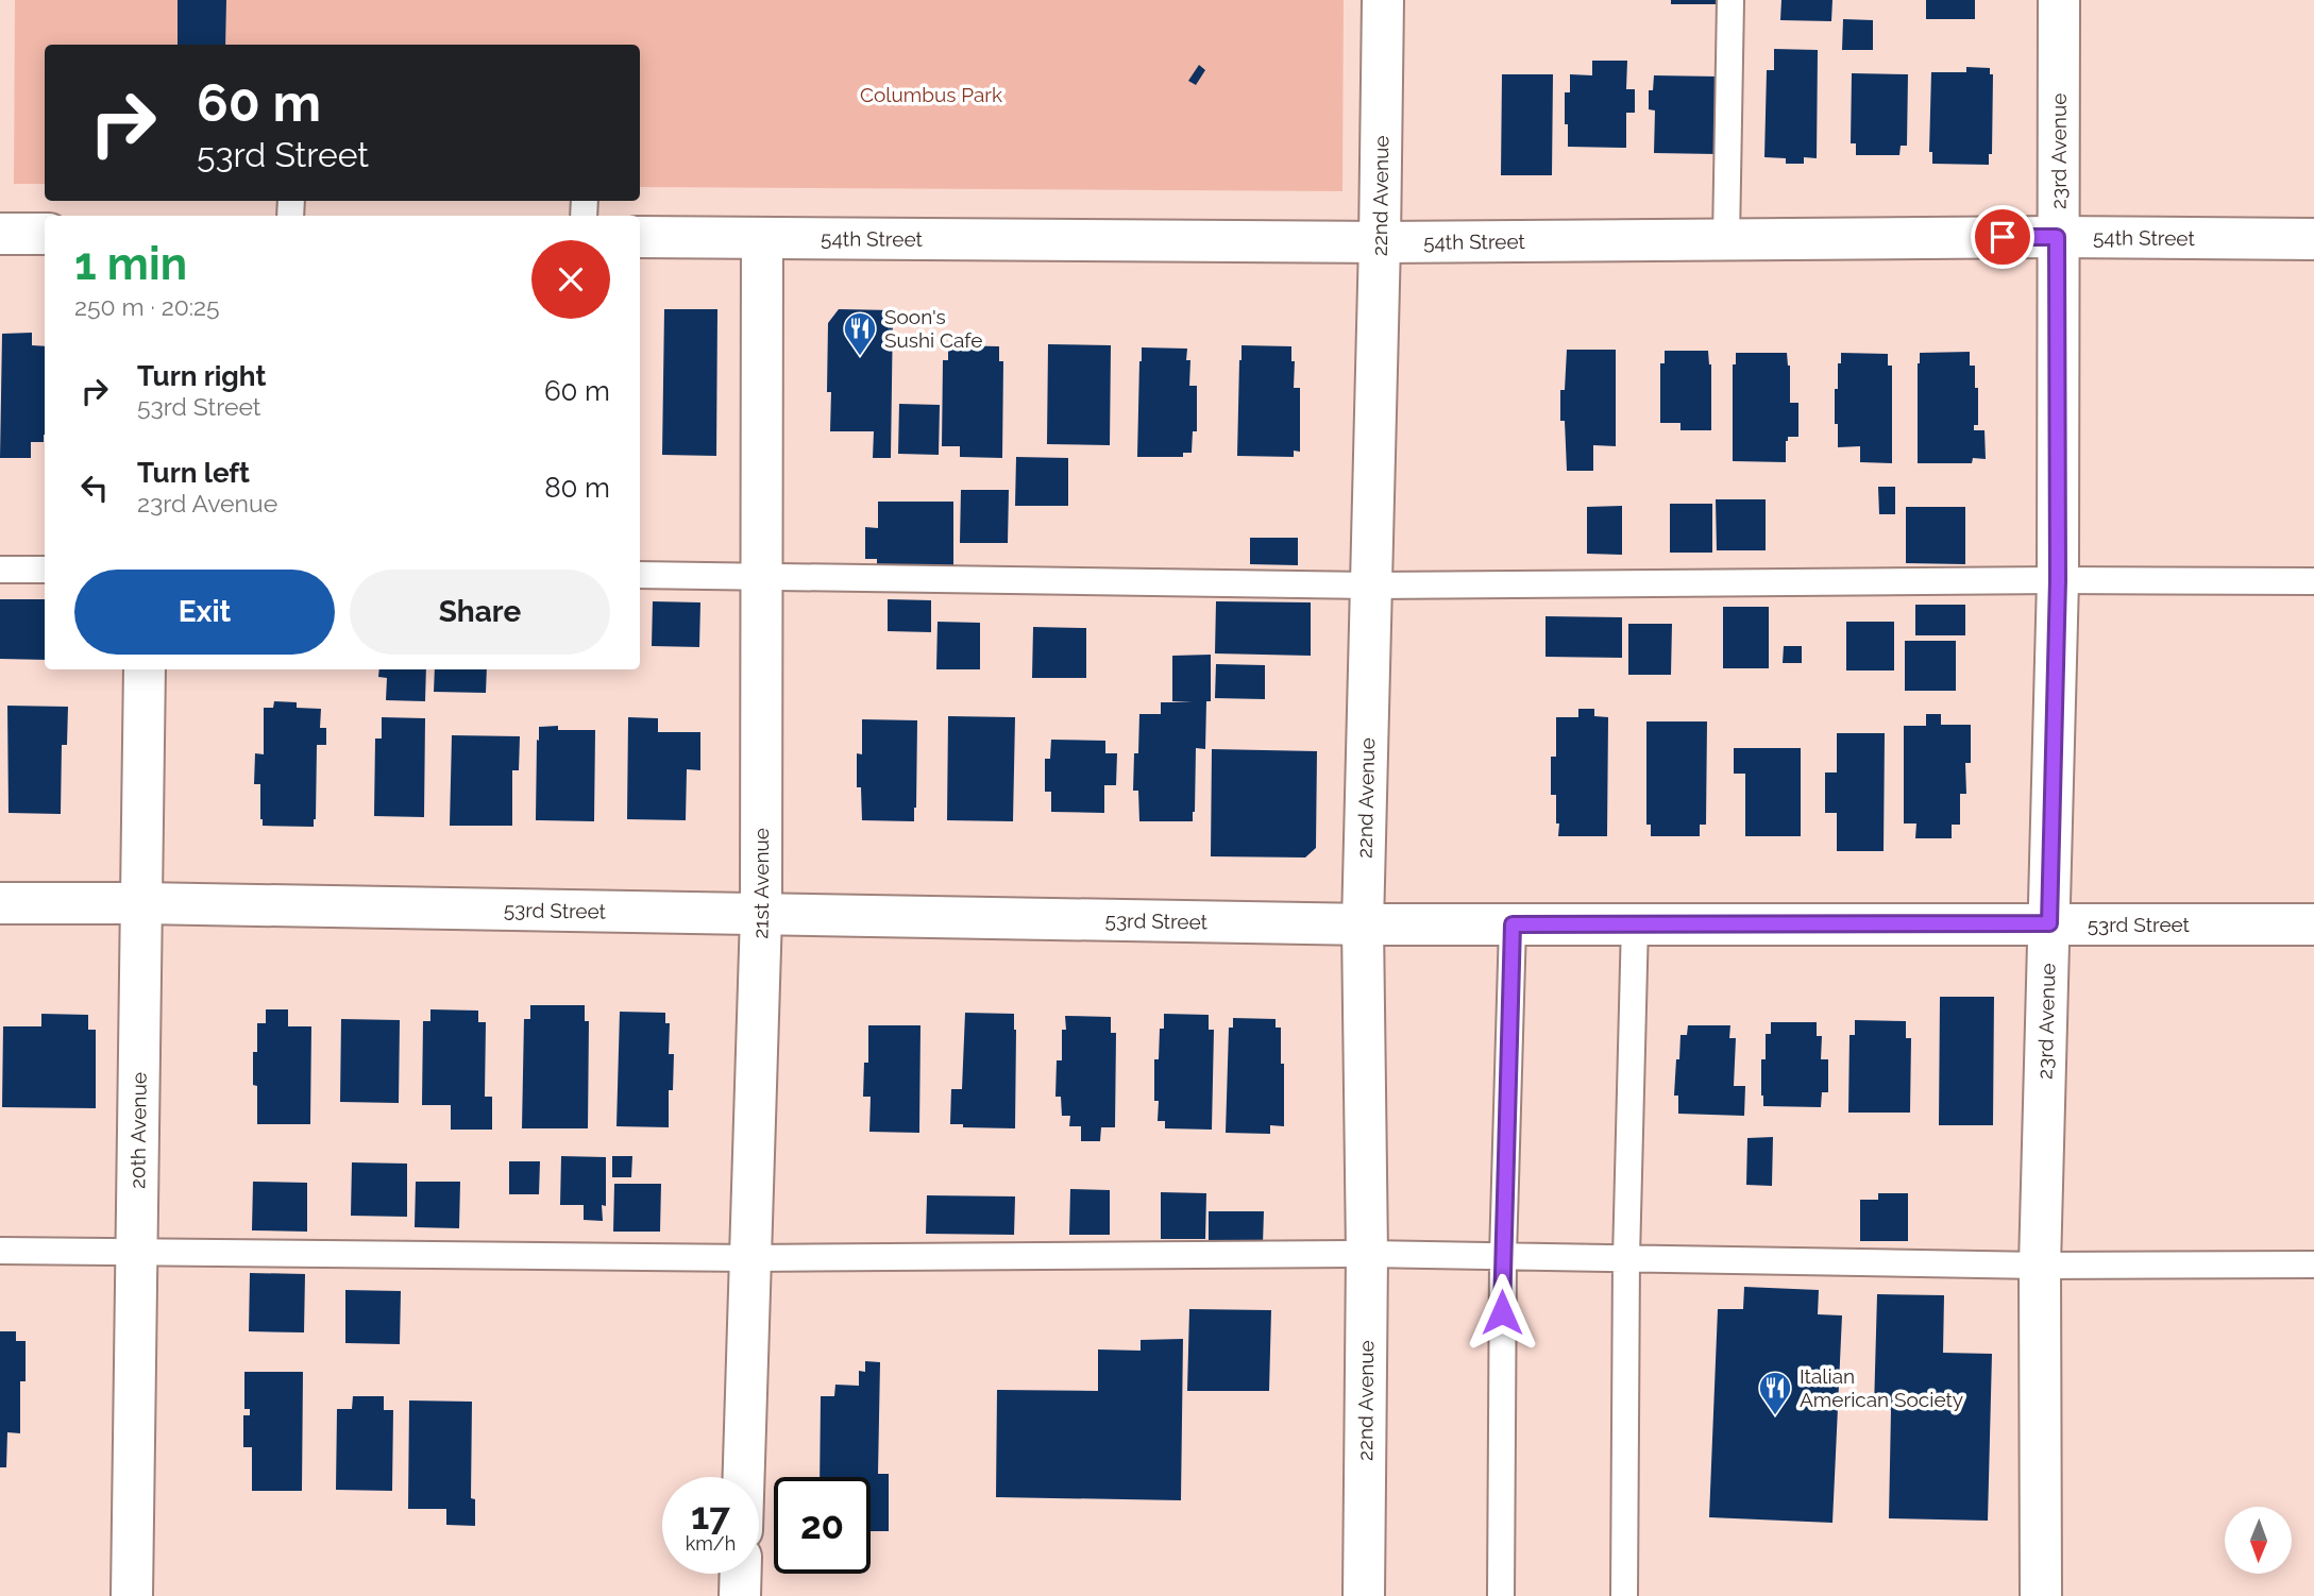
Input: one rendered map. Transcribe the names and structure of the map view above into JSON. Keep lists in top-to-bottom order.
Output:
{
  "streets": {
    "street": [
      "23rd Avenue",
      "22nd Avenue",
      "54th Street",
      "21st Avenue",
      "53rd Street",
      "20th Avenue"
    ]
  },
  "crossings": [
    ["23rd Avenue", "54th Street"],
    ["23rd Avenue", "53rd Street"],
    ["22nd Avenue", "54th Street"],
    ["22nd Avenue", "53rd Street"],
    ["54th Street", "21st Avenue"],
    ["21st Avenue", "53rd Street"],
    ["53rd Street", "20th Avenue"]
  ],
  "parks": ["Columbus Park"],
  "places": {
    "restaurant": ["Soon's Sushi Cafe", "Italian American Society"]
  },
  "north": "bottom",
  "page": {
    "turn": ["60 m", "53rd Street"],
    "heading": ["1 min", "250 m · 20:25"],
    "list": [
      {
        "name": "Turn right",
        "note": "53rd Street",
        "value": "60 m"
      },
      {
        "name": "Turn left",
        "note": "23rd Avenue",
        "value": "80 m"
      }
    ],
    "buttons": ["Exit", "Share"],
    "speed": "17 km/h",
    "limit": "20"
  }
}
